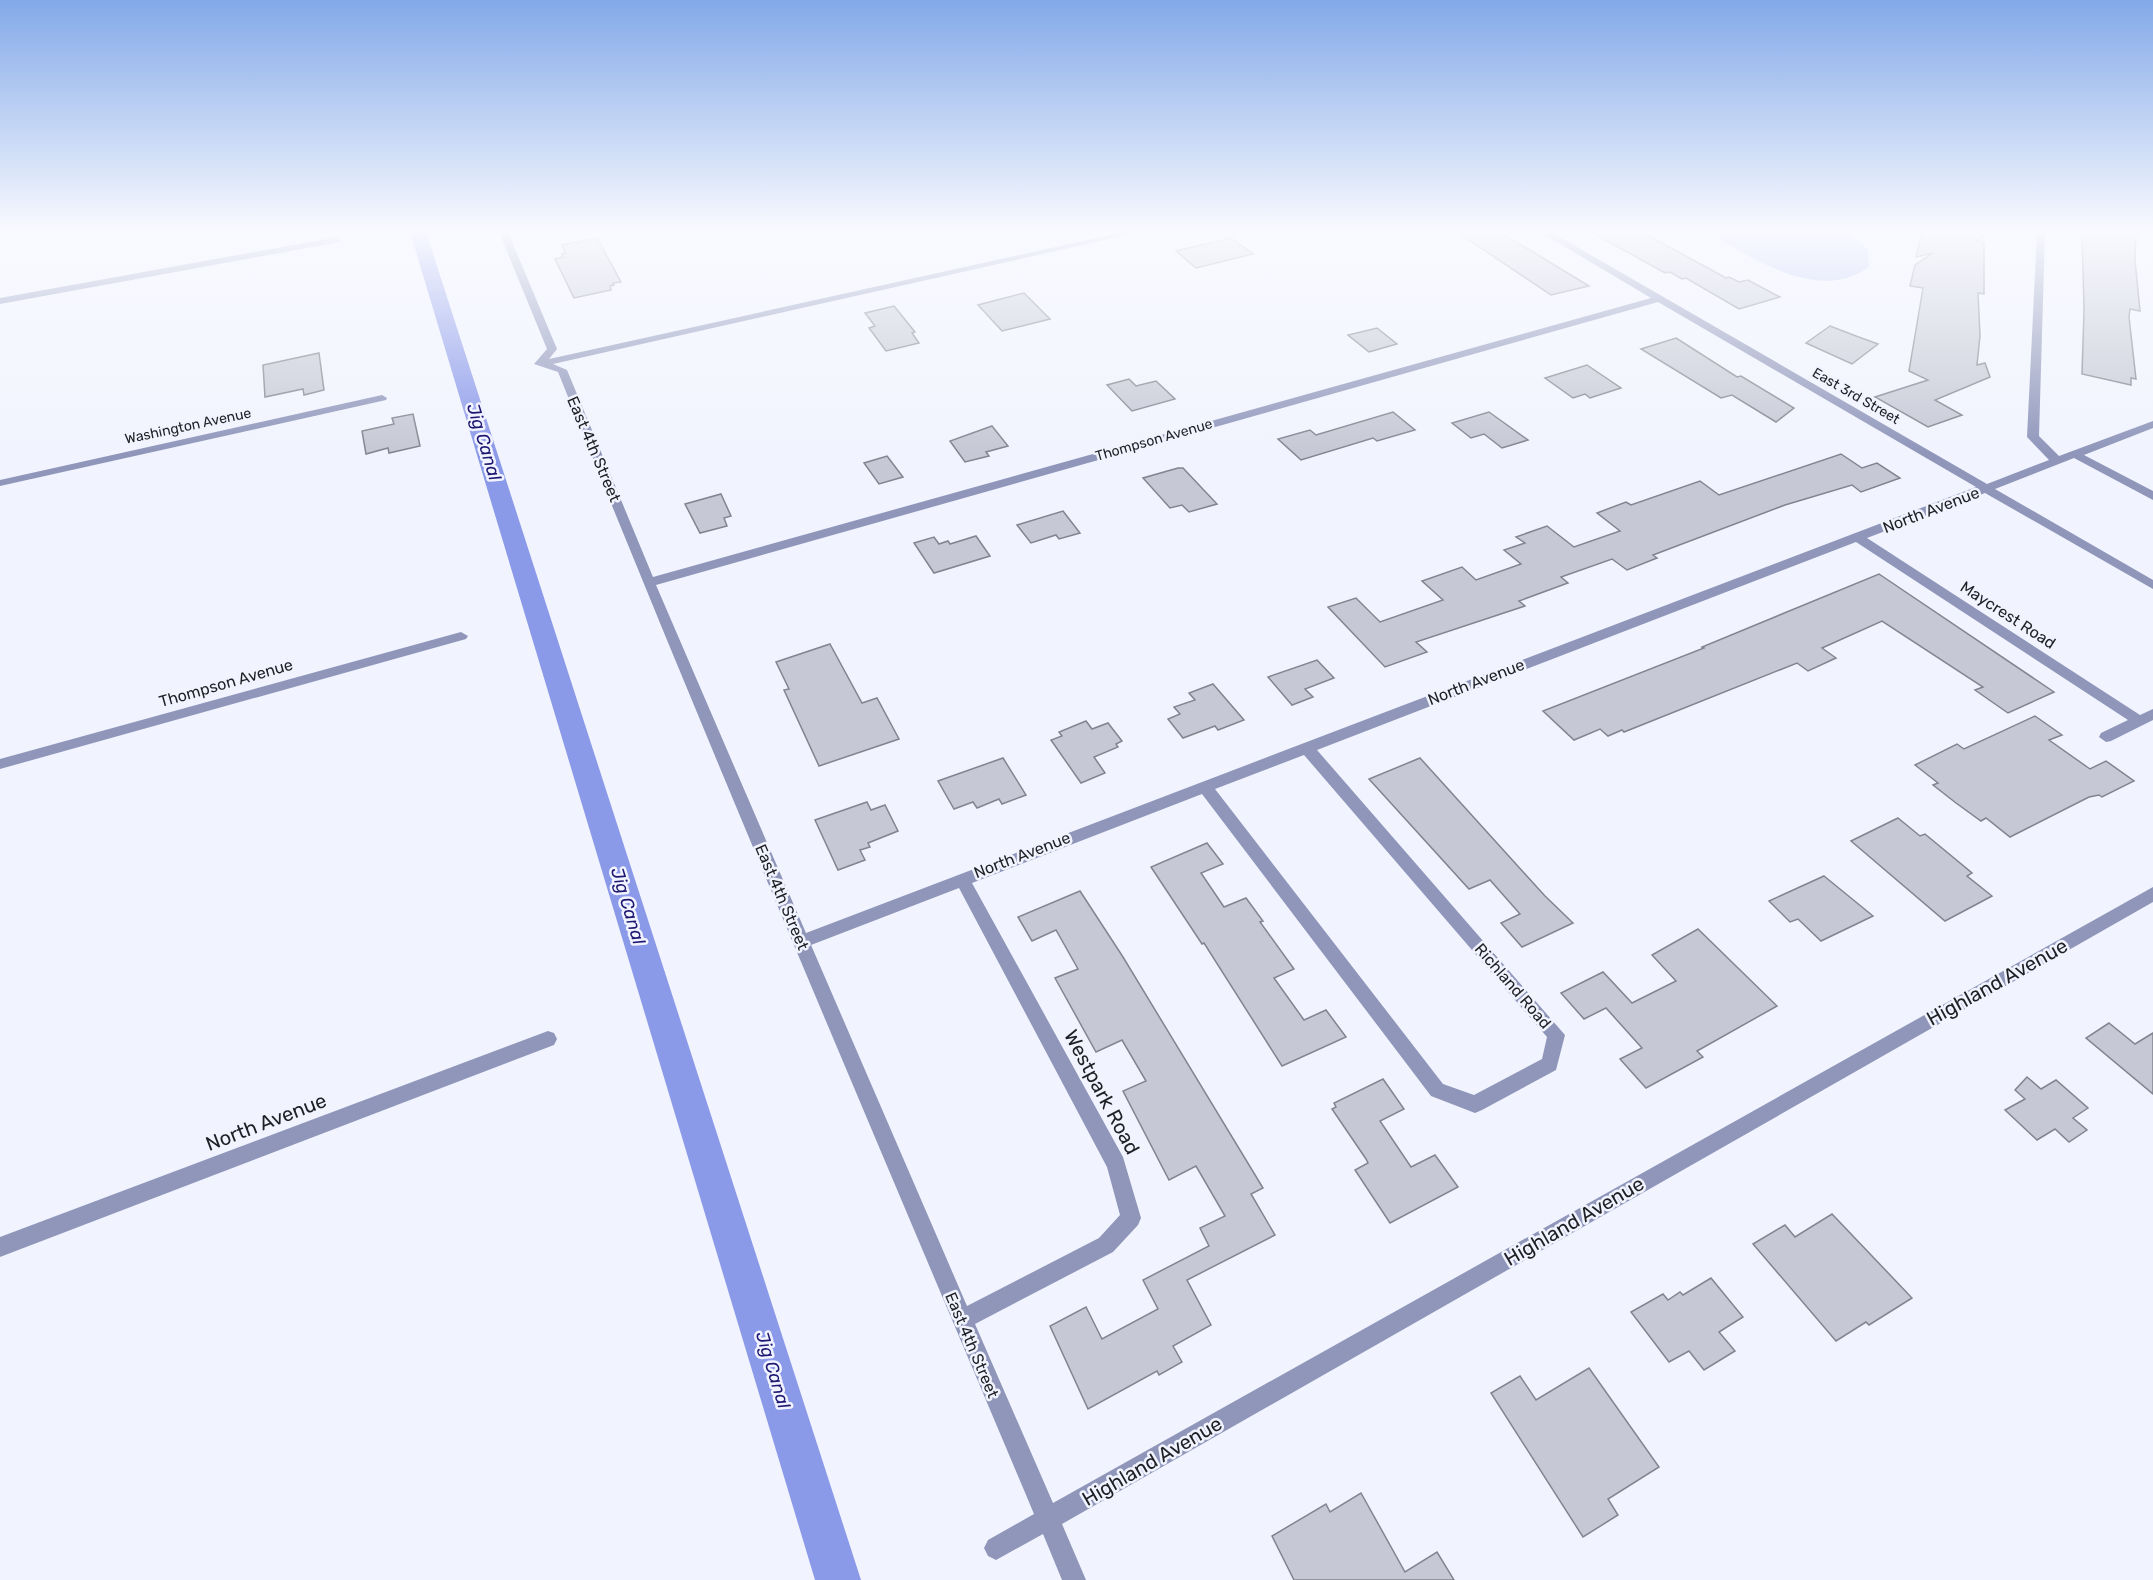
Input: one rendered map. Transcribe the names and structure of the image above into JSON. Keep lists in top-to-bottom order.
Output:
{
  "streets": {
    "street": [
      "East 3rd Street",
      "Washington Avenue",
      "Thompson Avenue",
      "East 4th Street",
      "North Avenue",
      "Maycrest Road",
      "Highland Avenue",
      "Richland Road",
      "Westpark Road"
    ]
  },
  "crossings": [
    ["East 3rd Street", "North Avenue"],
    ["Thompson Avenue", "East 4th Street"],
    ["East 4th Street", "North Avenue"],
    ["East 4th Street", "Highland Avenue"],
    ["East 4th Street", "Westpark Road"],
    ["North Avenue", "Maycrest Road"],
    ["North Avenue", "Richland Road"],
    ["North Avenue", "Westpark Road"]
  ],
  "water": ["Jig Canal"]
}
